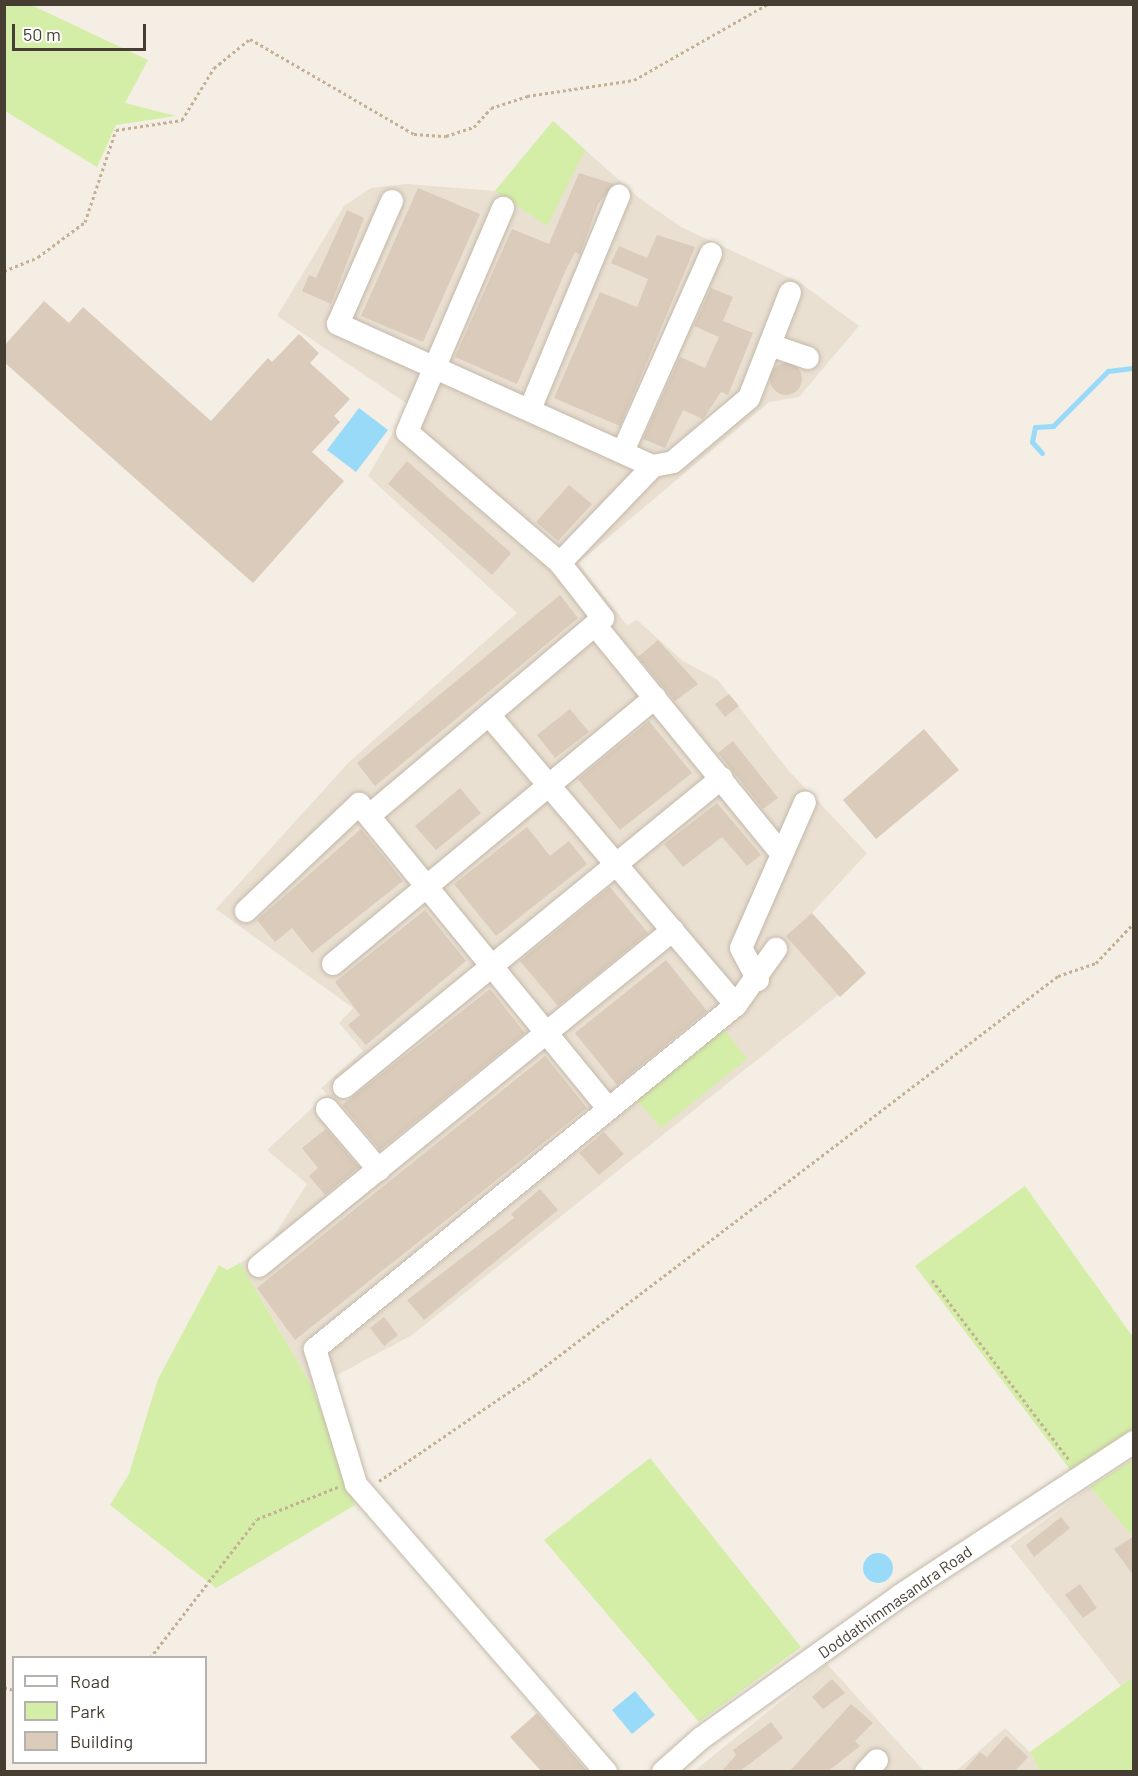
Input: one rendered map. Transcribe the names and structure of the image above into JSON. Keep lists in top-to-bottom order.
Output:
{
  "streets": {
    "street": ["Doddathimmasandra Road"]
  },
  "legend": ["Road", "Park", "Building"],
  "scale_bar": "50 m"
}
